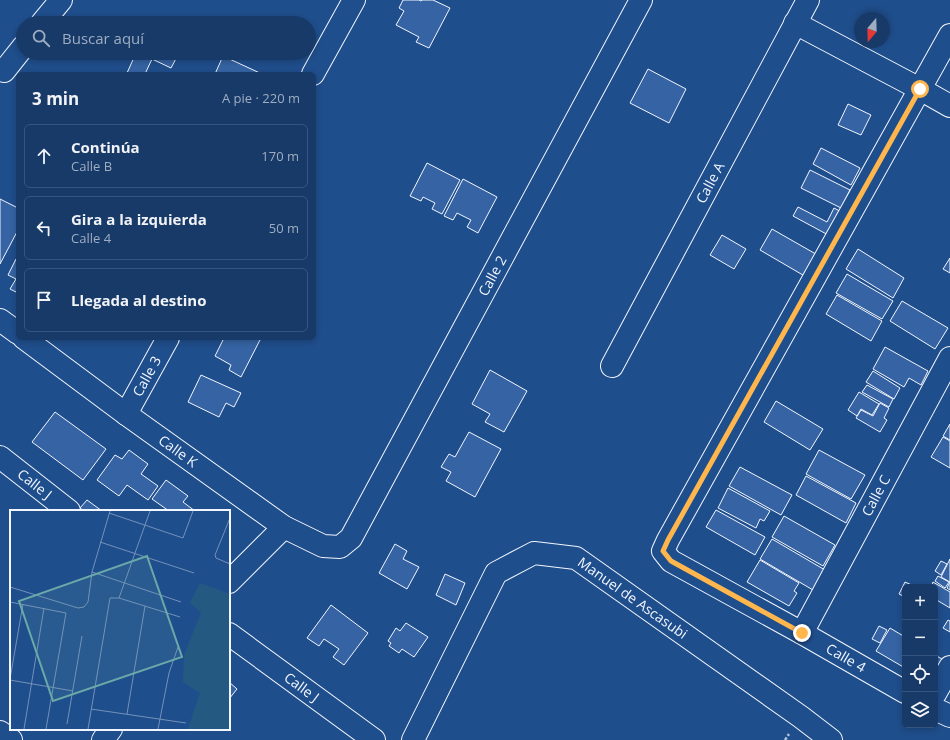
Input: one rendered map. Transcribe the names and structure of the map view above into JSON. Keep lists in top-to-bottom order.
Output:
{
  "streets": {
    "street": [
      "Calle A",
      "Calle 2",
      "Calle 3",
      "Calle K",
      "Calle J",
      "Calle C",
      "Manuel de Ascasubi",
      "Calle 4"
    ]
  },
  "crossings": [
    ["Calle 2", "Calle K"],
    ["Calle 3", "Calle K"],
    ["Calle C", "Calle 4"]
  ],
  "north": "bottom",
  "page": {
    "search": "Buscar aquí",
    "heading": ["3 min", "A pie · 220 m"],
    "list": [
      ["Continúa", "Calle B", "170 m"],
      ["Gira a la izquierda", "Calle 4", "50 m"],
      "Llegada al destino"
    ],
    "map_buttons": ["+", "−"]
  }
}
